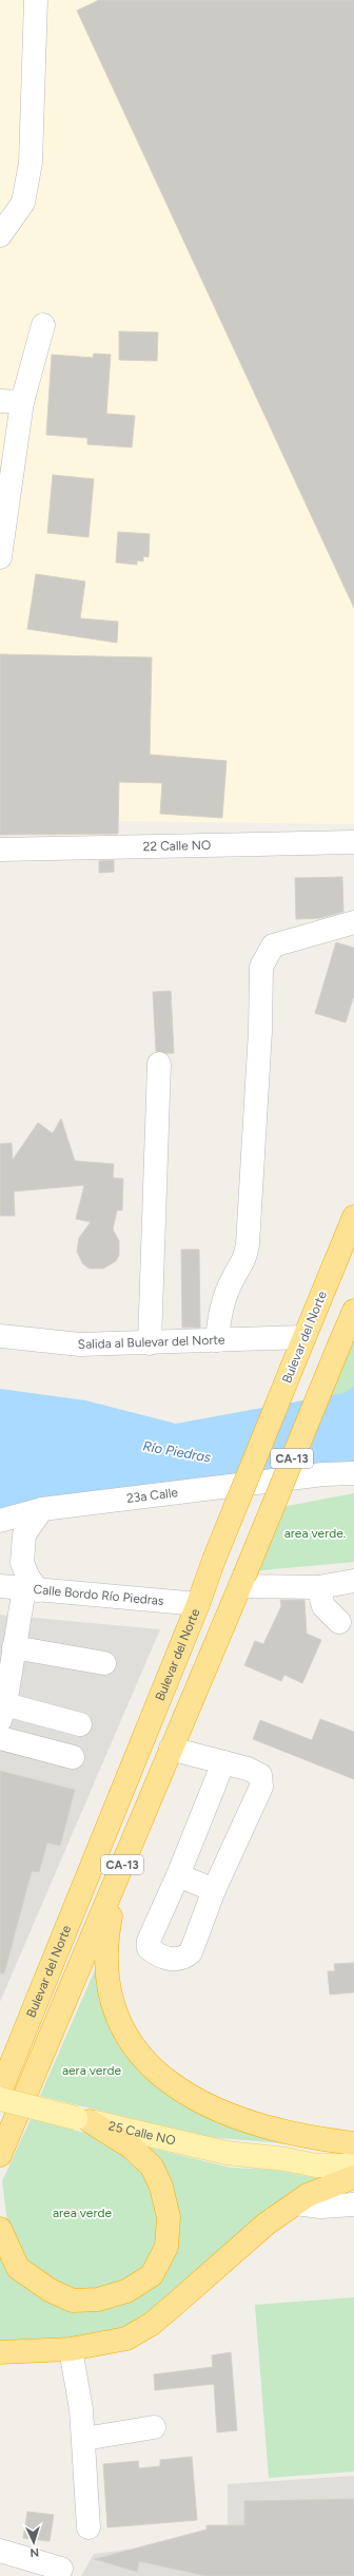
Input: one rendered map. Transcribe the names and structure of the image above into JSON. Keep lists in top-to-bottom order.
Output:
{
  "streets": {
    "highway": ["Bulevar del Norte", "CA-13"],
    "main road": ["25 Calle NO"],
    "street": [
      "22 Calle NO",
      "Salida al Bulevar del Norte",
      "23a Calle",
      "Calle Bordo Río Piedras"
    ]
  },
  "crossings": [
    ["Bulevar del Norte", "Salida al Bulevar del Norte"],
    ["Bulevar del Norte", "Calle Bordo Río Piedras"]
  ],
  "water": ["Río Piedras"],
  "parks": ["area verde.", "aera verde", "area verde"],
  "north": "bottom"
}
